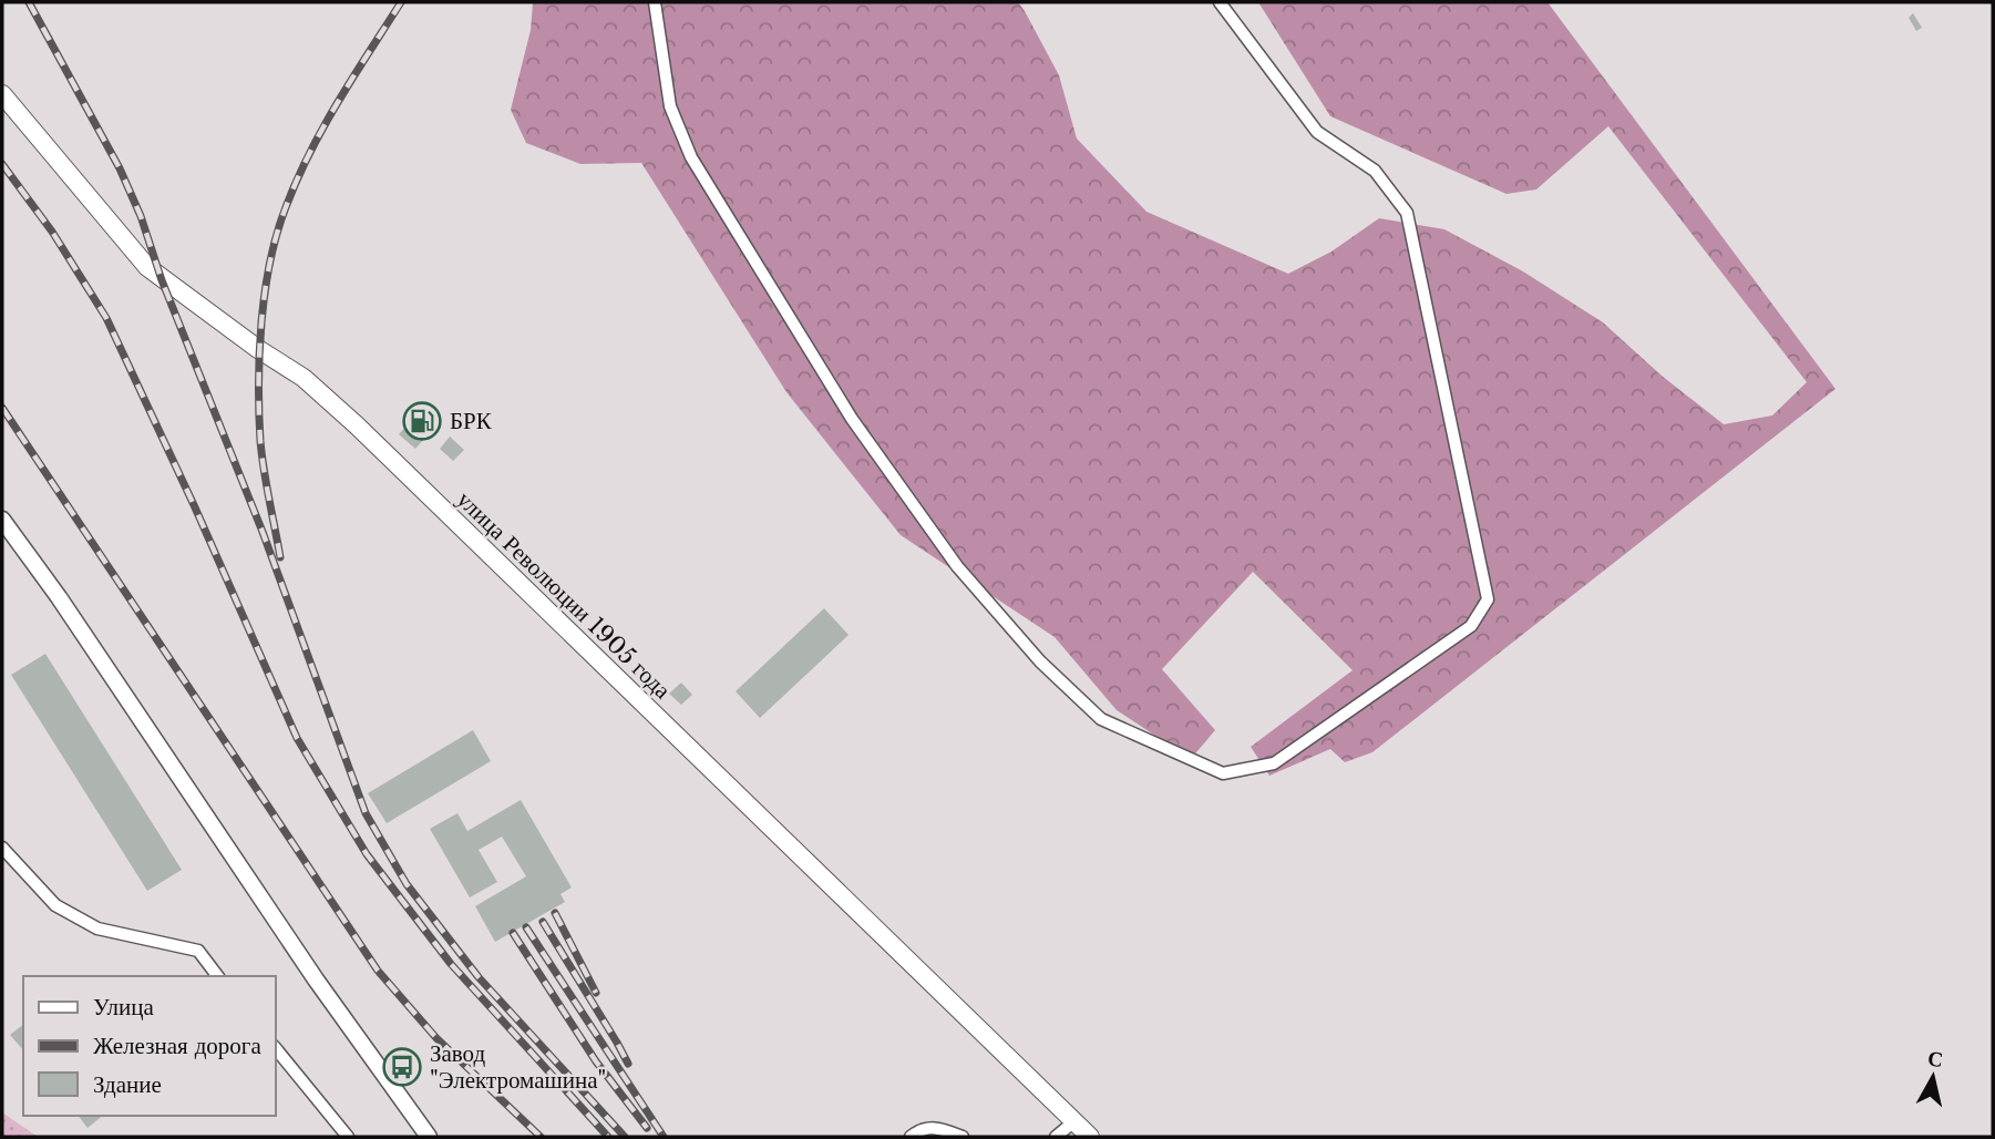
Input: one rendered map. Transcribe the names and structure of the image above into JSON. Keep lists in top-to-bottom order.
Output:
{
  "streets": {
    "main road": ["улица Революции 1905 года"]
  },
  "places": {
    "fuel station": ["БРК"],
    "bus stop": ["Завод \"Электромашина\""]
  },
  "legend": ["Улица", "Железная дорога", "Здание"],
  "north": "top"
}
